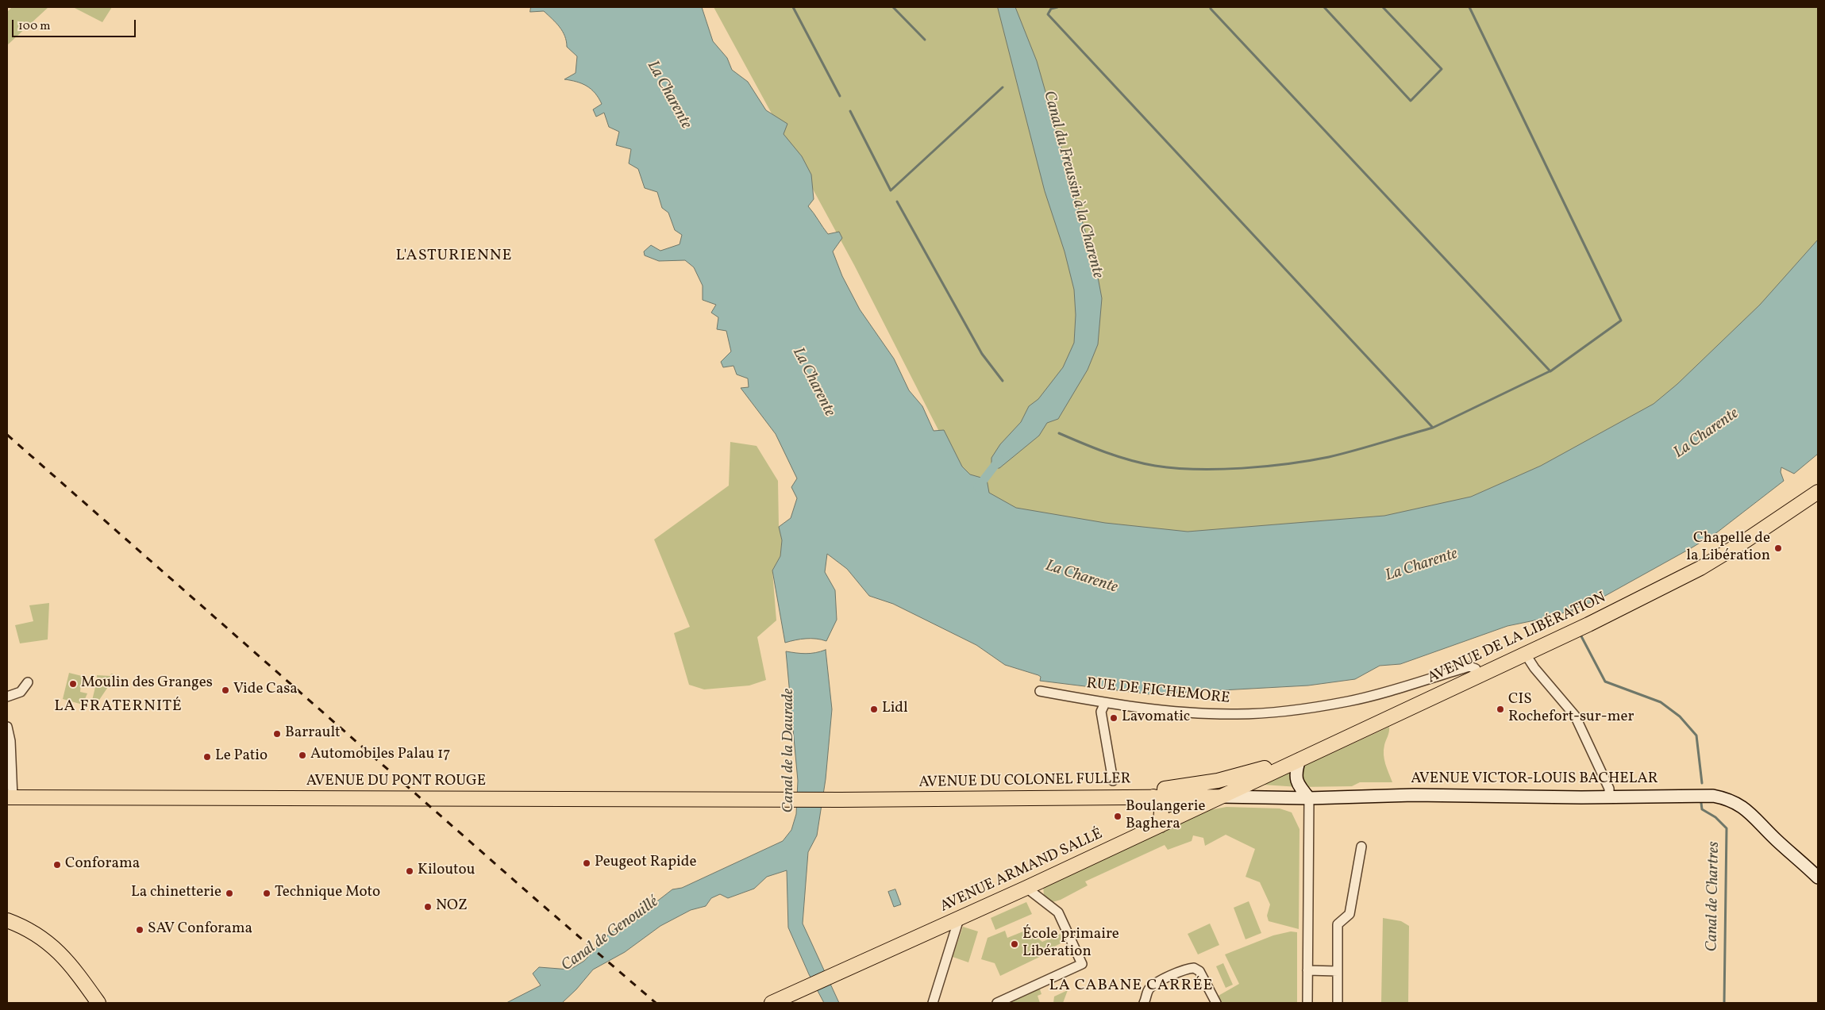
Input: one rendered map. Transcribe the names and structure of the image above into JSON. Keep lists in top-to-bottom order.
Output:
{
  "streets": {
    "main road": [
      "AVENUE DE LA LIBÉRATION",
      "AVENUE VICTOR-LOUIS BACHELAR",
      "AVENUE DU COLONEL FULLER",
      "AVENUE DU PONT ROUGE",
      "AVENUE ARMAND SALLÉ"
    ],
    "street": ["RUE DE FICHEMORE"]
  },
  "crossings": [
    ["AVENUE DE LA LIBÉRATION", "RUE DE FICHEMORE"],
    ["AVENUE DE LA LIBÉRATION", "AVENUE VICTOR-LOUIS BACHELAR"],
    ["AVENUE DE LA LIBÉRATION", "AVENUE DU COLONEL FULLER"],
    ["AVENUE DE LA LIBÉRATION", "AVENUE ARMAND SALLÉ"],
    ["AVENUE VICTOR-LOUIS BACHELAR", "AVENUE DU COLONEL FULLER"],
    ["AVENUE VICTOR-LOUIS BACHELAR", "AVENUE ARMAND SALLÉ"],
    ["AVENUE DU COLONEL FULLER", "AVENUE DU PONT ROUGE"],
    ["AVENUE DU COLONEL FULLER", "AVENUE ARMAND SALLÉ"]
  ],
  "districts": ["L'ASTURIENNE", "LA FRATERNITÉ", "LA CABANE CARRÉE"],
  "water": [
    "La Charente",
    "Canal du Freussin à la Charente",
    "Canal de la Daurade",
    "Canal de Chartres",
    "Canal de Genouillé"
  ],
  "places": [
    "Chapelle de la Libération",
    "Moulin des Granges",
    "Vide Casa",
    "Lidl",
    "CIS Rochefort-sur-mer",
    "Lavomatic",
    "Barrault",
    "Automobiles Palau 17",
    "Le Patio",
    "Boulangerie Baghera",
    "Peugeot Rapide",
    "Conforama",
    "Kiloutou",
    "La chinetterie",
    "Technique Moto",
    "NOZ",
    "SAV Conforama",
    "École primaire Libération"
  ],
  "scale_bar": "100 m"
}
